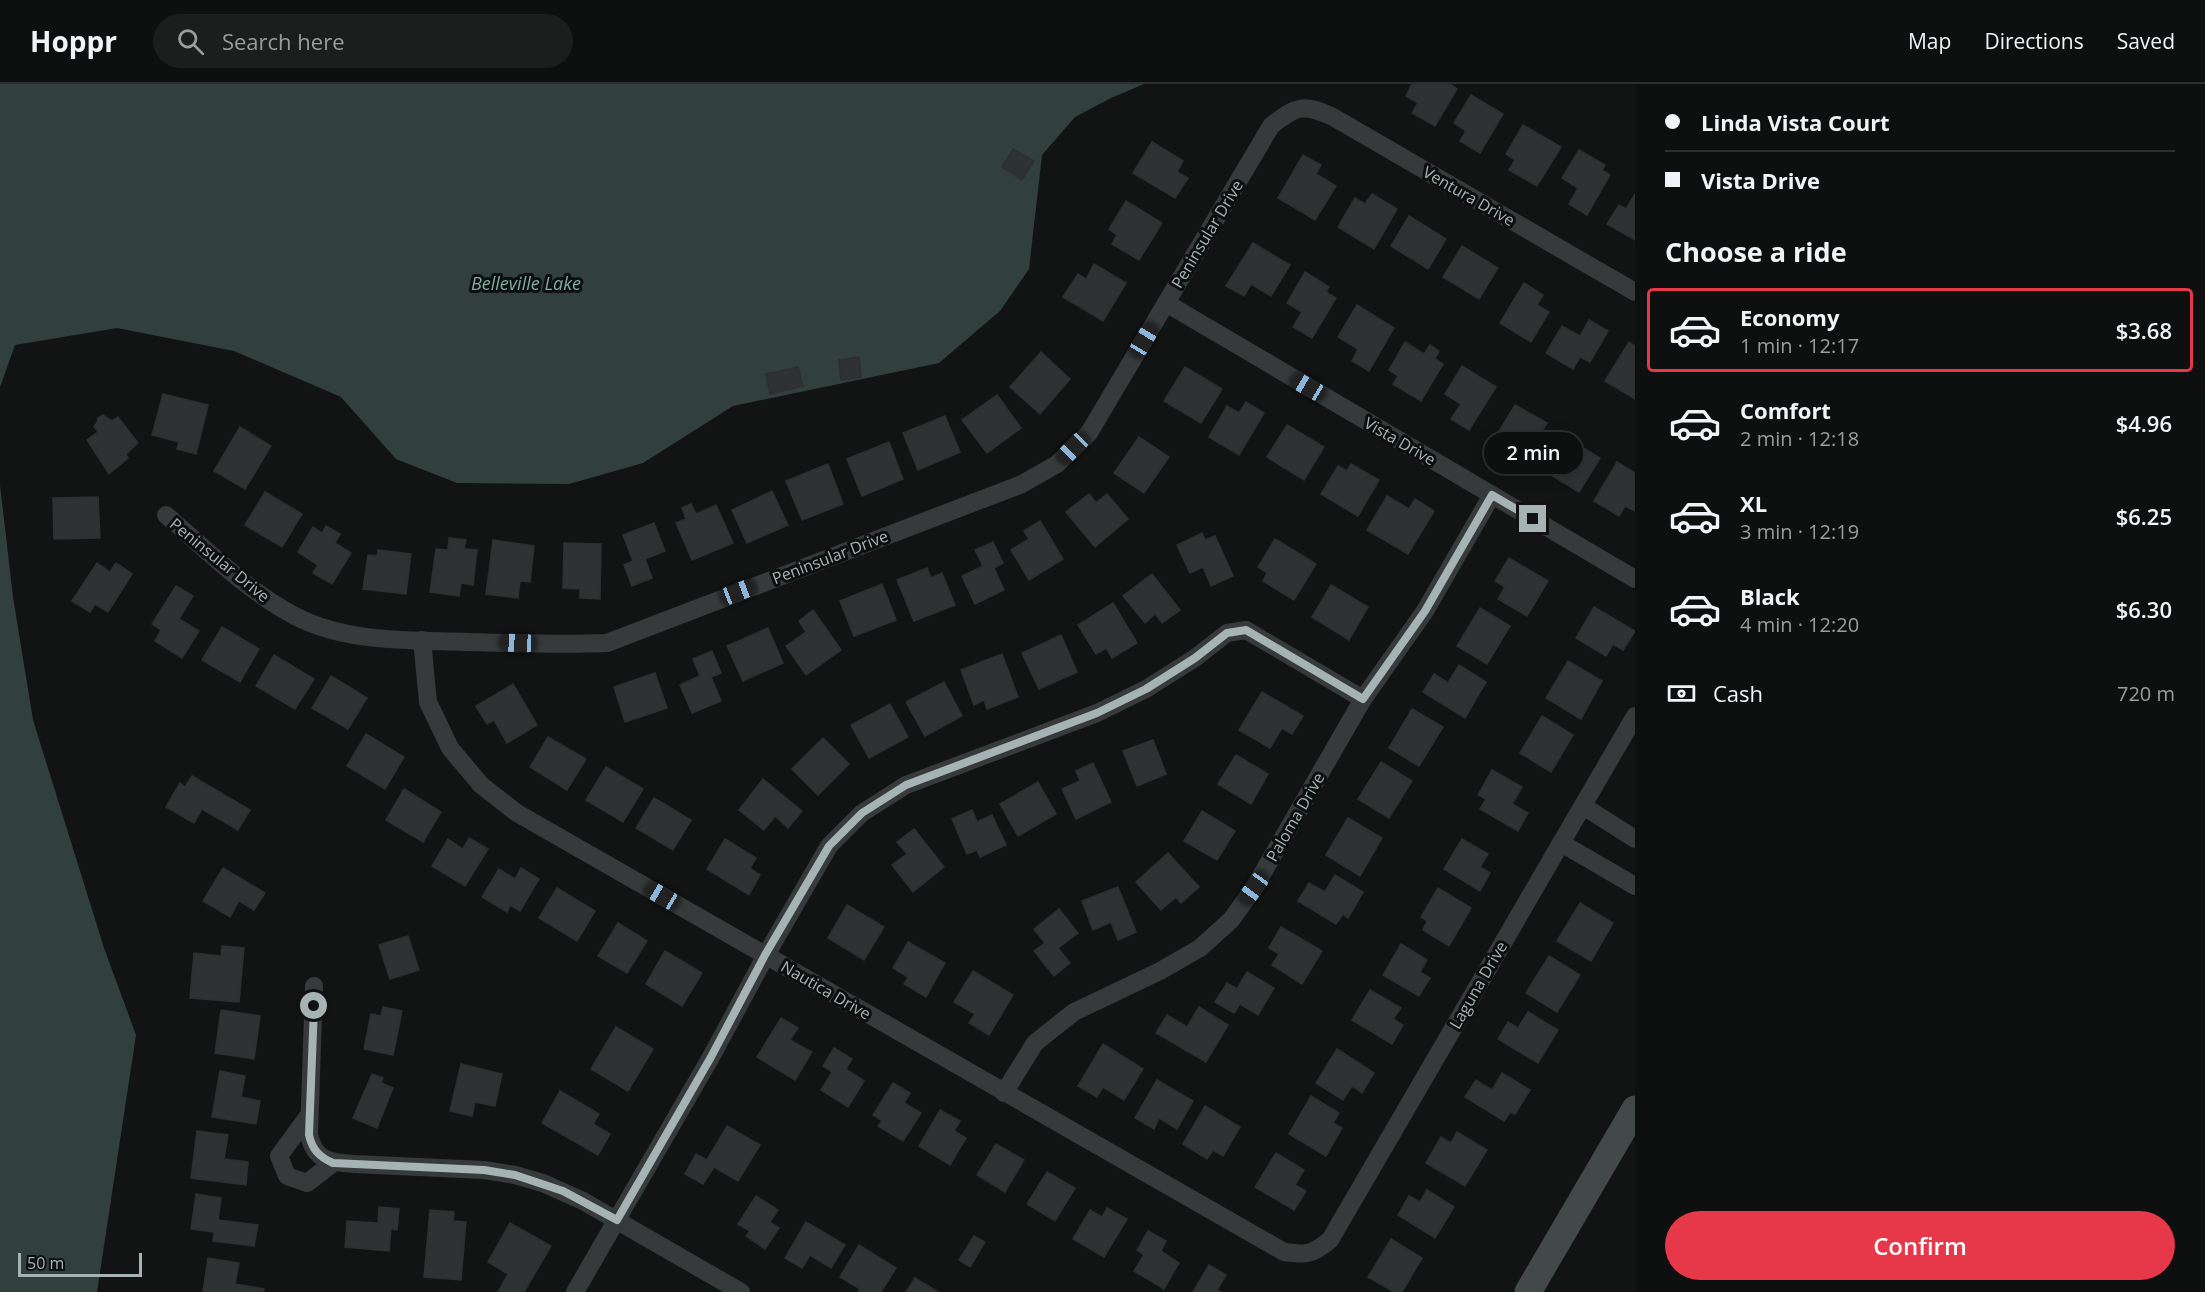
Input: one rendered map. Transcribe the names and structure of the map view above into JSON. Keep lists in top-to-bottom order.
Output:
{
  "streets": {
    "street": [
      "Ventura Drive",
      "Peninsular Drive",
      "Vista Drive",
      "Paloma Drive",
      "Laguna Drive",
      "Nautica Drive"
    ]
  },
  "crossings": [
    ["Ventura Drive", "Peninsular Drive"],
    ["Peninsular Drive", "Vista Drive"],
    ["Peninsular Drive", "Nautica Drive"],
    ["Vista Drive", "Paloma Drive"],
    ["Paloma Drive", "Nautica Drive"],
    ["Laguna Drive", "Nautica Drive"]
  ],
  "water": ["Belleville Lake"],
  "scale_bar": "50 m",
  "page": {
    "header": "Hoppr",
    "search": "Search here",
    "nav": ["Map", "Directions", "Saved"],
    "banner": ["Linda Vista Court", "Vista Drive"],
    "heading": "Choose a ride",
    "list": [
      {
        "name": "Economy",
        "note": "1 min · 12:17",
        "value": "$3.68"
      },
      {
        "name": "Comfort",
        "note": "2 min · 12:18",
        "value": "$4.96"
      },
      {
        "name": "XL",
        "note": "3 min · 12:19",
        "value": "$6.25"
      },
      {
        "name": "Black",
        "note": "4 min · 12:20",
        "value": "$6.30"
      }
    ],
    "bubble": "2 min",
    "pay": ["Cash", "720 m"],
    "buttons": "Confirm",
    "scale": "50 m"
  }
}
